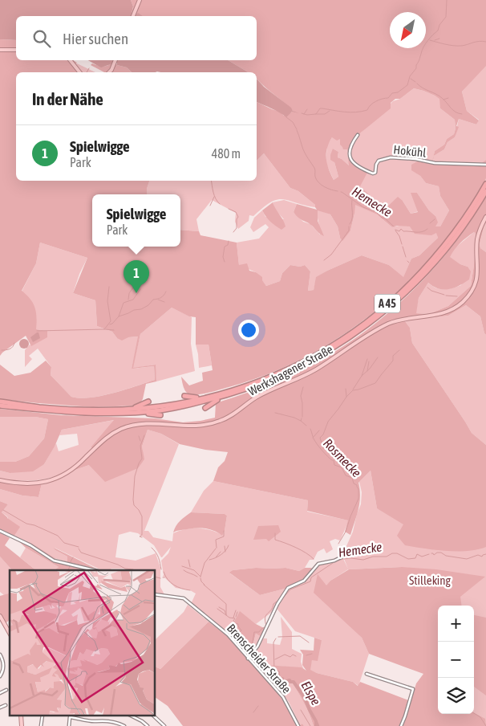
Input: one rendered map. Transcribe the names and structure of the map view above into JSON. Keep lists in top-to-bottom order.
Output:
{
  "streets": {
    "highway": ["A 45"],
    "main road": ["Werkshagener Straße"],
    "street": ["Hokühl", "Brenscheider Straße"]
  },
  "water": ["Hemecke", "Rosmecke", "Elspe"],
  "parks": ["Stilleking"],
  "north": "bottom left",
  "page": {
    "search": "Hier suchen",
    "heading": "In der Nähe",
    "list": [
      {
        "mark": "1",
        "name": "Spielwigge",
        "note": "Park",
        "value": "480 m"
      }
    ],
    "popup": ["Spielwigge", "Park"],
    "pins": "1",
    "map_buttons": ["+", "−"]
  }
}
